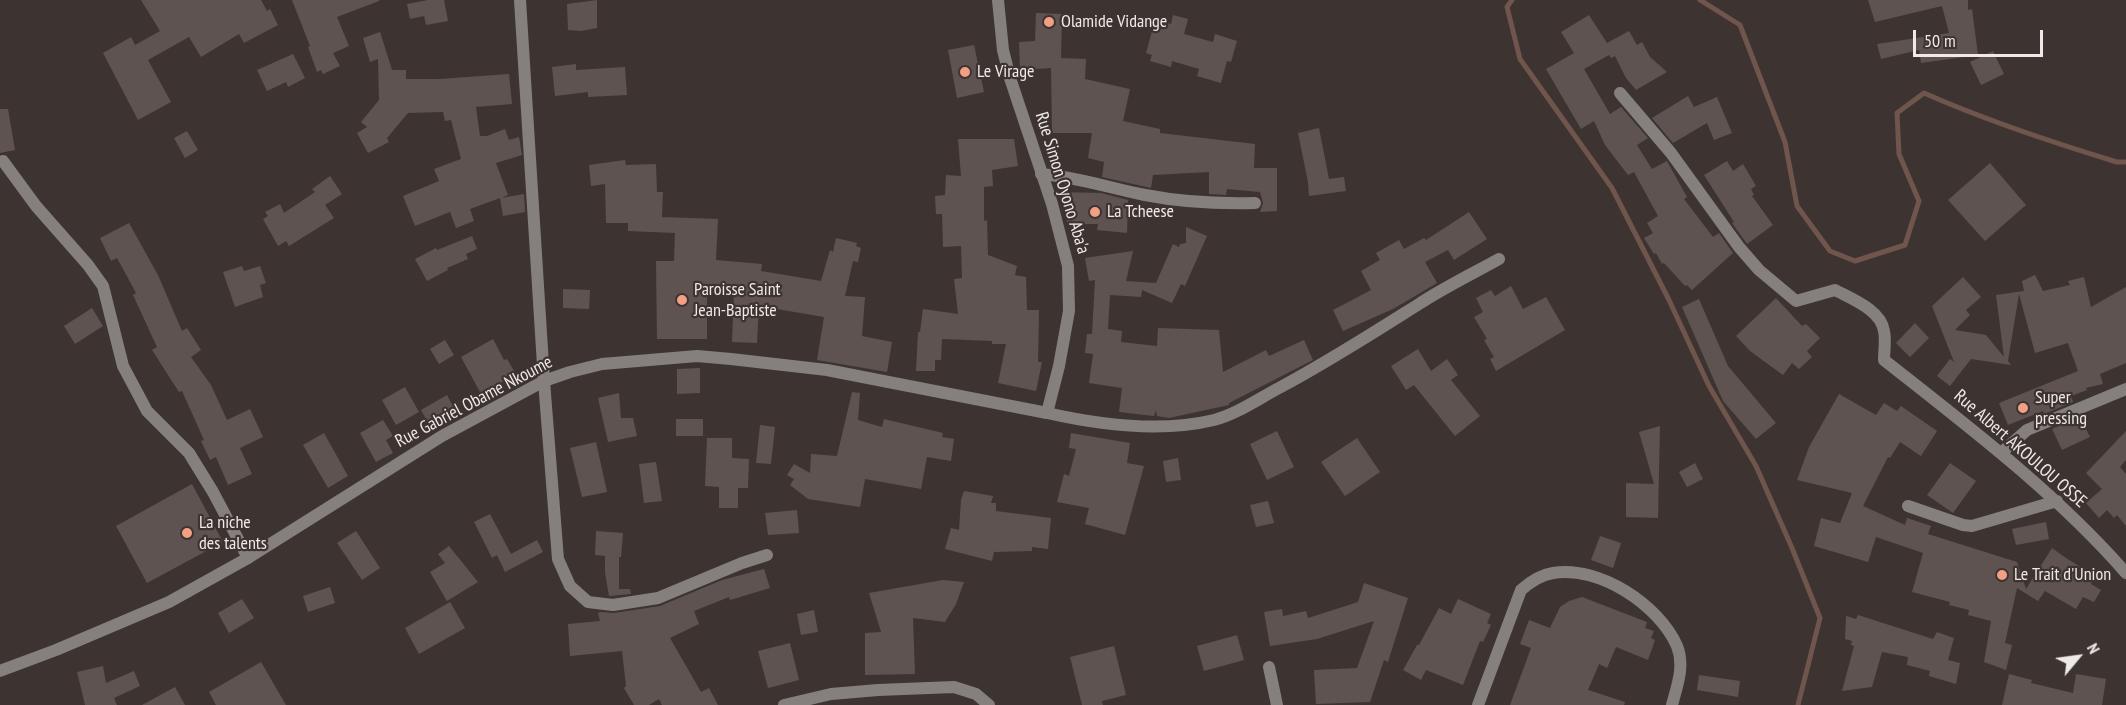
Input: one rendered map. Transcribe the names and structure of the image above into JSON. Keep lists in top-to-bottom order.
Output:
{
  "streets": {
    "street": ["Rue Simon Oyono Aba'a", "Rue Gabriel Obame Nkoume", "Rue Albert AKOULOU OSSE"]
  },
  "crossings": [
    ["Rue Simon Oyono Aba'a", "Rue Gabriel Obame Nkoume"]
  ],
  "places": [
    "Olamide Vidange",
    "Le Virage",
    "La Tcheese",
    "Paroisse Saint Jean-Baptiste",
    "Super pressing",
    "La niche des talents",
    "Le Trait d'Union"
  ],
  "scale_bar": "50 m",
  "north": "top right"
}
